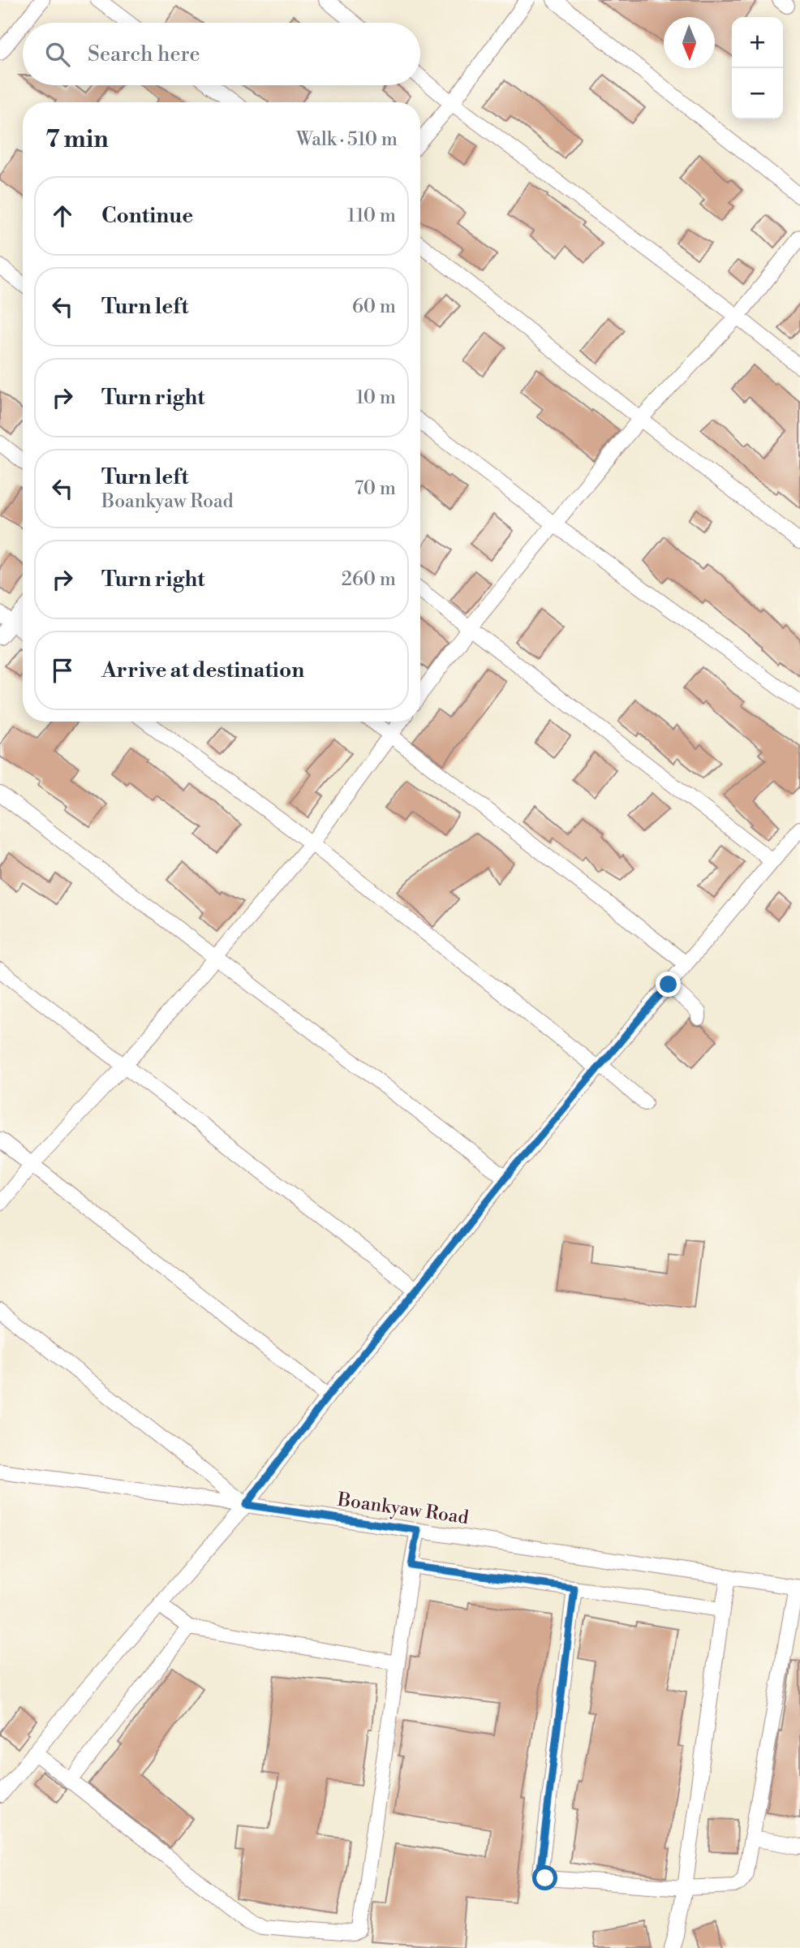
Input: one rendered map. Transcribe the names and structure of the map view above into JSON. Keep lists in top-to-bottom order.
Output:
{
  "streets": {
    "street": ["Boankyaw Road"]
  },
  "north": "bottom",
  "page": {
    "map_buttons": ["+", "−"],
    "search": "Search here",
    "heading": ["7 min", "Walk · 510 m"],
    "list": [
      ["Continue", "110 m"],
      ["Turn left", "60 m"],
      ["Turn right", "10 m"],
      ["Turn left", "Boankyaw Road", "70 m"],
      ["Turn right", "260 m"],
      "Arrive at destination"
    ]
  }
}
